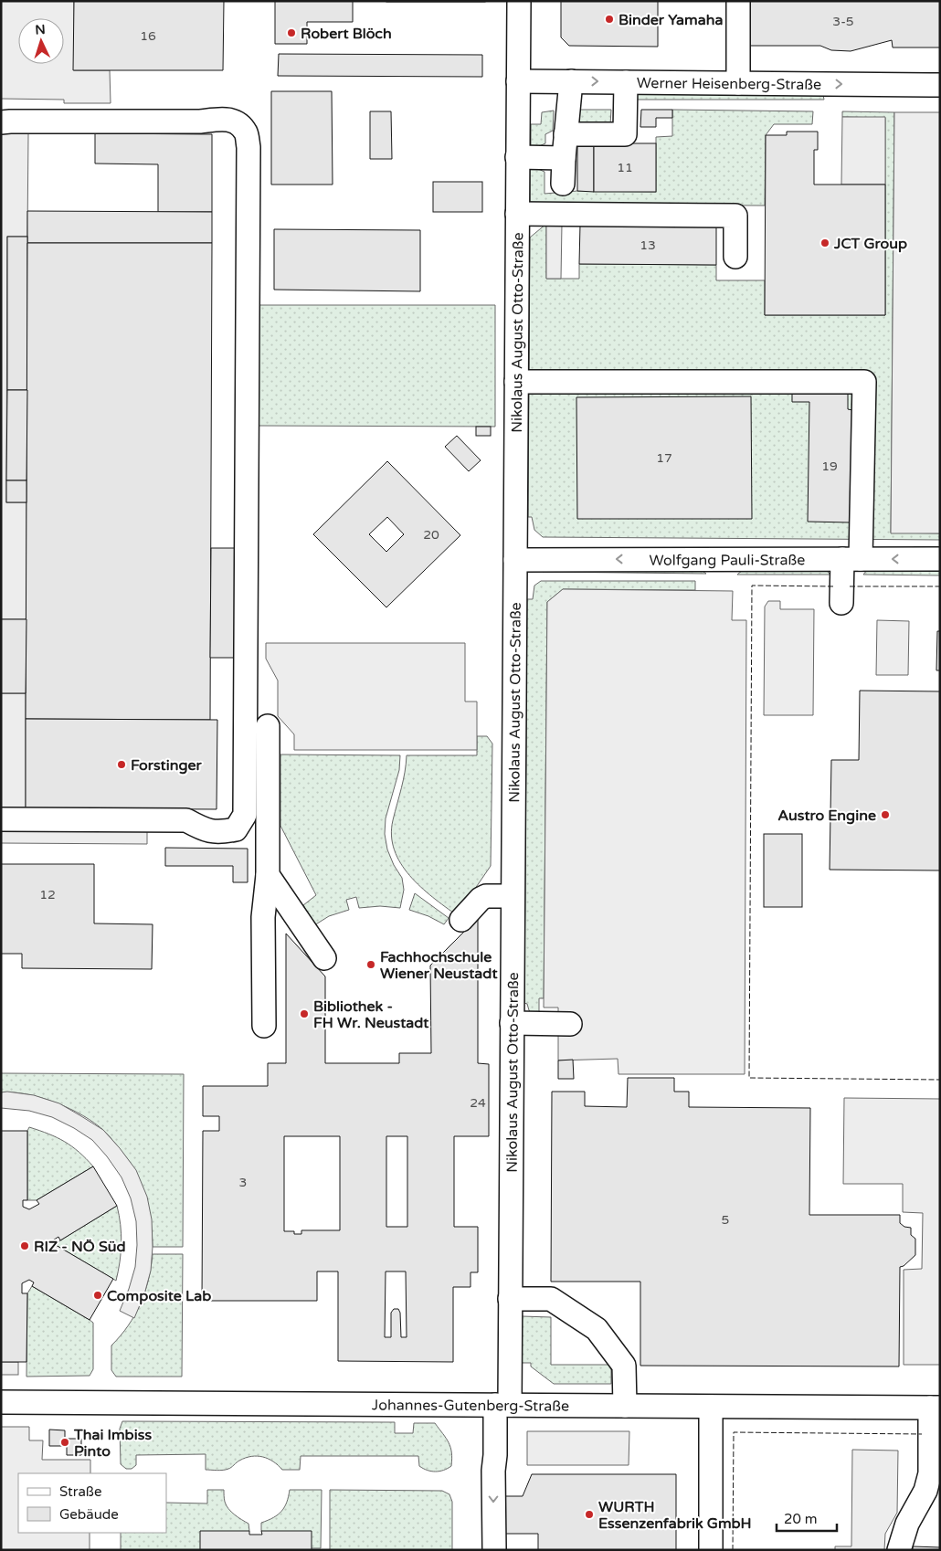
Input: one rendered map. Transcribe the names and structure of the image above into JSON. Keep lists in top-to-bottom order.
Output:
{
  "streets": {
    "street": [
      "Werner Heisenberg-Straße",
      "Nikolaus August Otto-Straße",
      "Wolfgang Pauli-Straße",
      "Johannes-Gutenberg-Straße"
    ]
  },
  "crossings": [
    ["Werner Heisenberg-Straße", "Nikolaus August Otto-Straße"],
    ["Nikolaus August Otto-Straße", "Wolfgang Pauli-Straße"],
    ["Nikolaus August Otto-Straße", "Johannes-Gutenberg-Straße"]
  ],
  "one_way": ["Werner Heisenberg-Straße", "Wolfgang Pauli-Straße"],
  "places": [
    "Binder Yamaha",
    "Robert Blöch",
    "JCT Group",
    "Forstinger",
    "Austro Engine",
    "Fachhochschule Wiener Neustadt",
    "Bibliothek - FH Wr. Neustadt",
    "RIZ - NÖ Süd",
    "Composite Lab",
    "Thai Imbiss Pinto",
    "WURTH Essenzenfabrik GmbH"
  ],
  "house_numbers": [
    "3-5",
    "16",
    "11",
    "13",
    "17",
    "19",
    "20",
    "12",
    "24",
    "3",
    "5"
  ],
  "legend": ["Straße", "Gebäude"],
  "scale_bar": "20 m",
  "north": "top"
}
